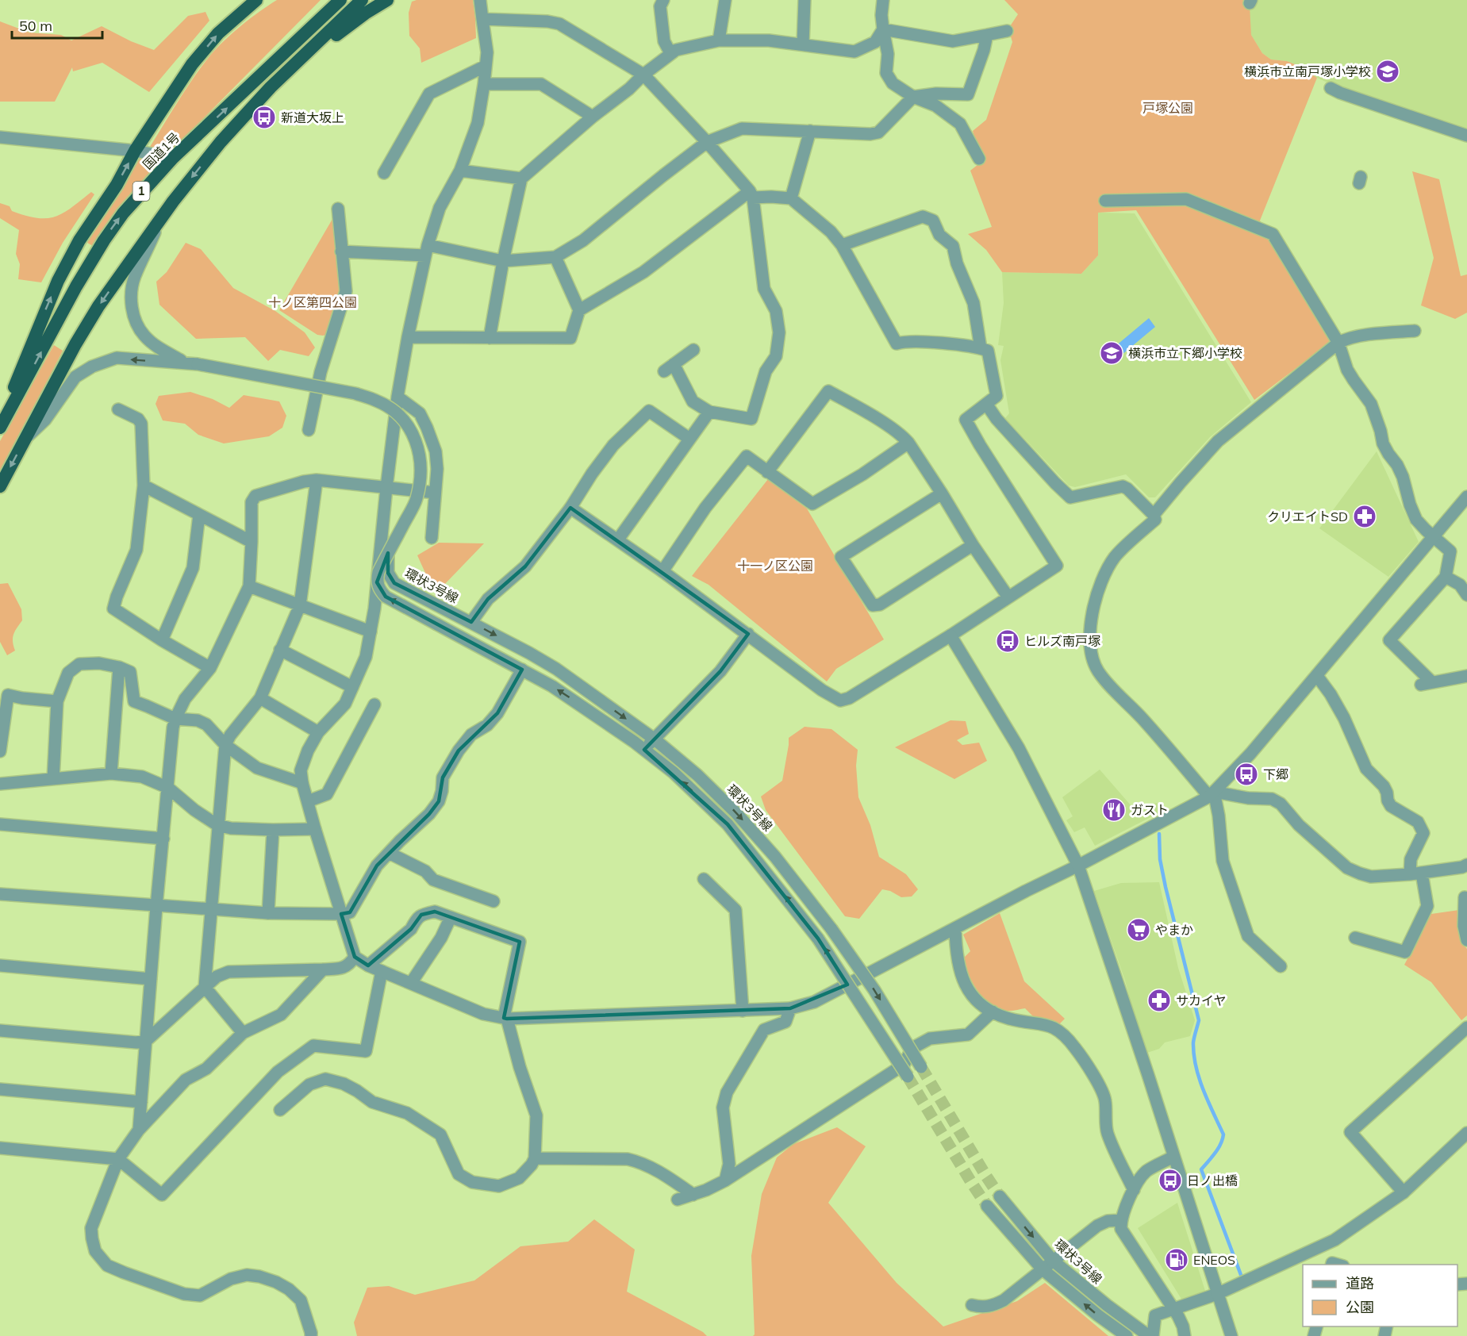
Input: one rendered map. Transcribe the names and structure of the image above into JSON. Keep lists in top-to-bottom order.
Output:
{
  "streets": {
    "highway": ["国道1号", "1"],
    "street": ["環状3号線"]
  },
  "parks": ["戸塚公園", "十ノ区第四公園", "十一ノ区公園"],
  "places": {
    "school or university": ["横浜市立南戸塚小学校", "横浜市立下郷小学校"],
    "bus stop": [
      "新道大坂上",
      "ヒルズ南戸塚",
      "下郷",
      "日ノ出橋"
    ],
    "pharmacy": ["クリエイトSD", "サカイヤ"],
    "restaurant": ["ガスト"],
    "supermarket": ["やまか"],
    "fuel station": ["ENEOS"]
  },
  "legend": ["道路", "公園"],
  "scale_bar": "50 m"
}
